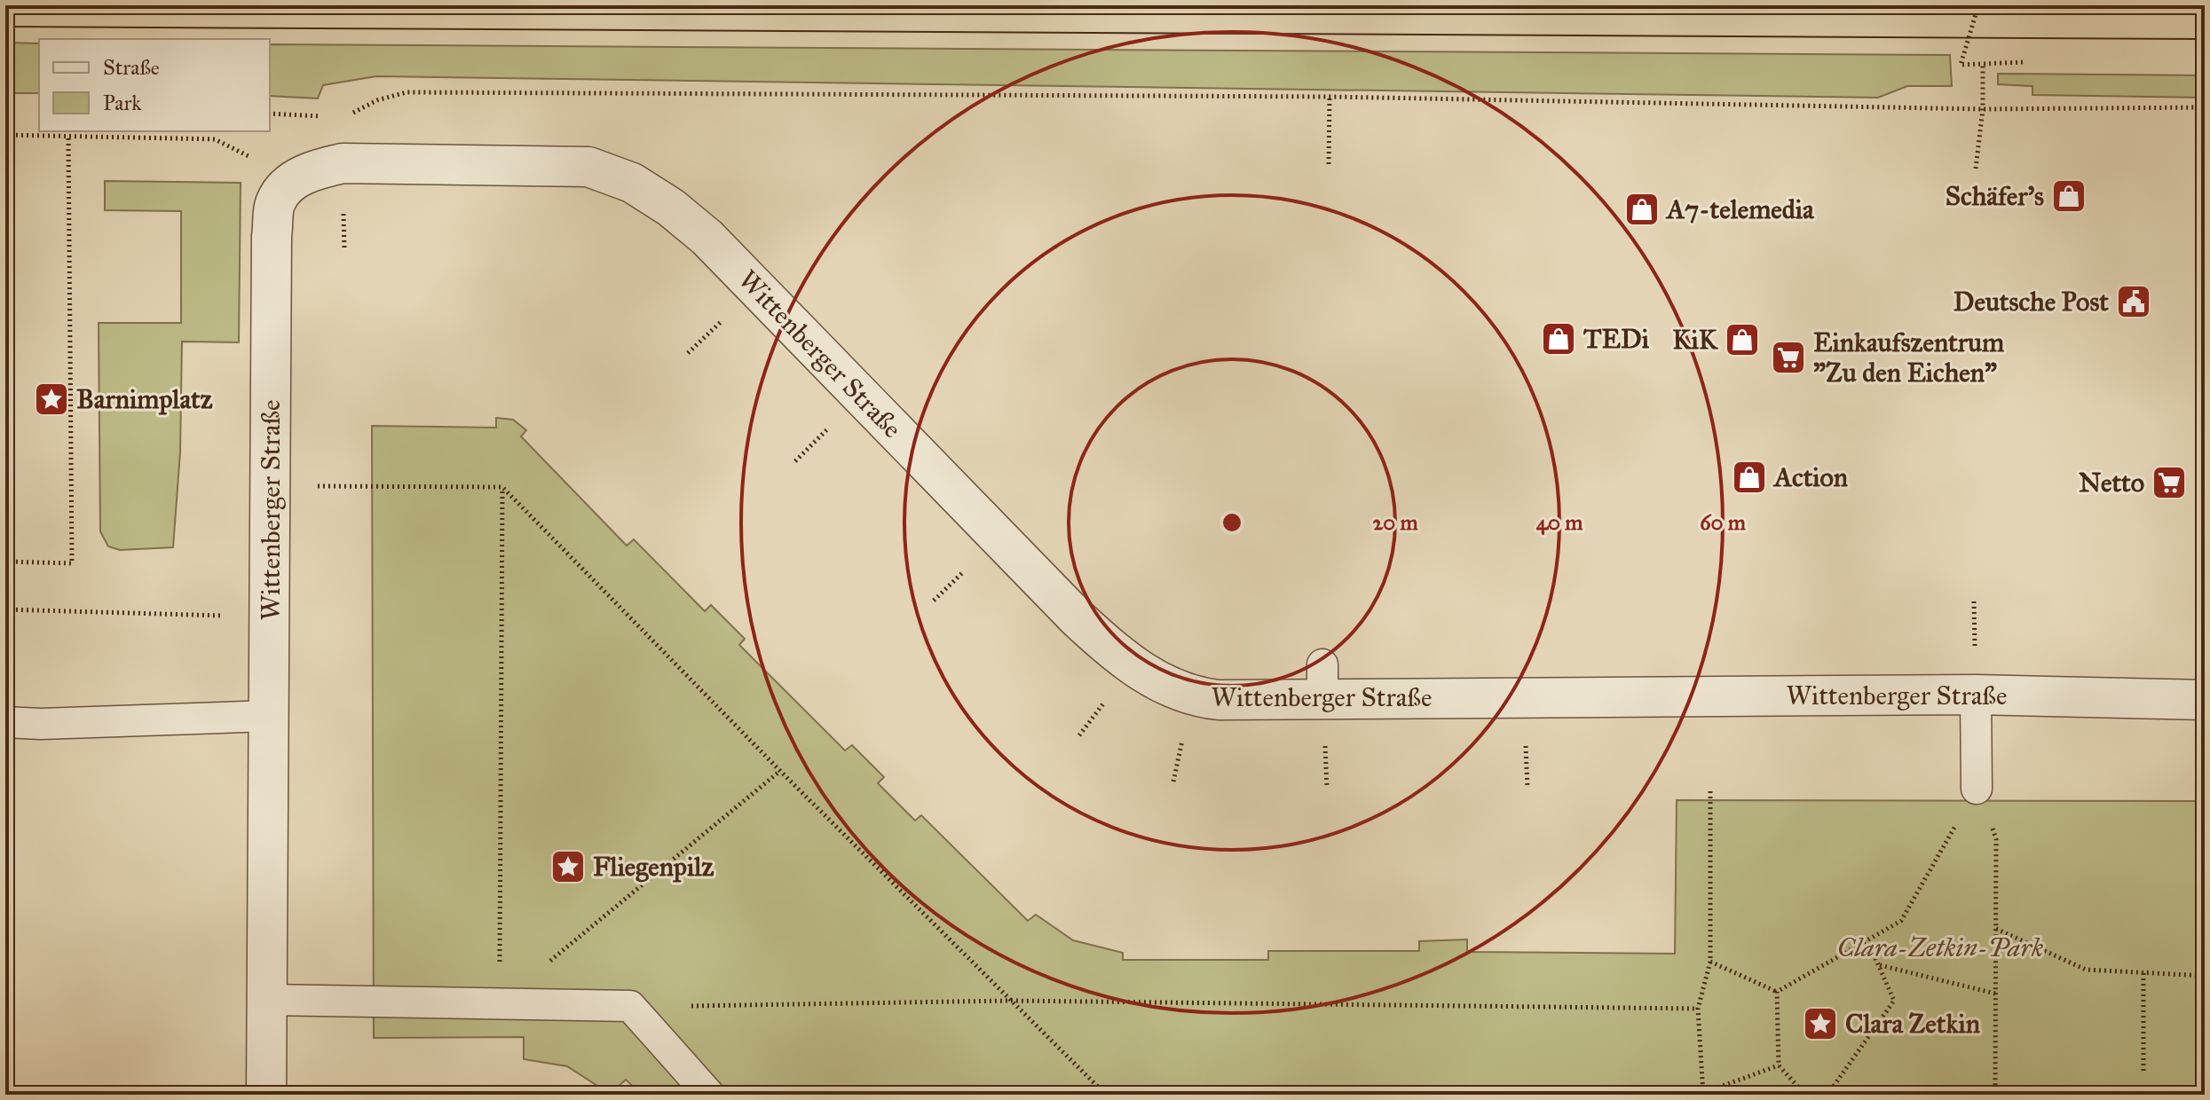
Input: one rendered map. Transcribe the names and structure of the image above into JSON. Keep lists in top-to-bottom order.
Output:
{
  "streets": {
    "street": ["Wittenberger Straße"]
  },
  "parks": ["Clara-Zetkin-Park"],
  "places": {
    "shop": [
      "Schäfer's",
      "A7-telemedia",
      "TEDi",
      "KiK",
      "Action"
    ],
    "public building": ["Deutsche Post"],
    "supermarket": ["Einkaufszentrum \"Zu den Eichen\"", "Netto"],
    "place": ["Barnimplatz", "Fliegenpilz", "Clara Zetkin"]
  },
  "legend": ["Straße", "Park"],
  "rings": ["20 m", "40 m", "60 m"]
}
